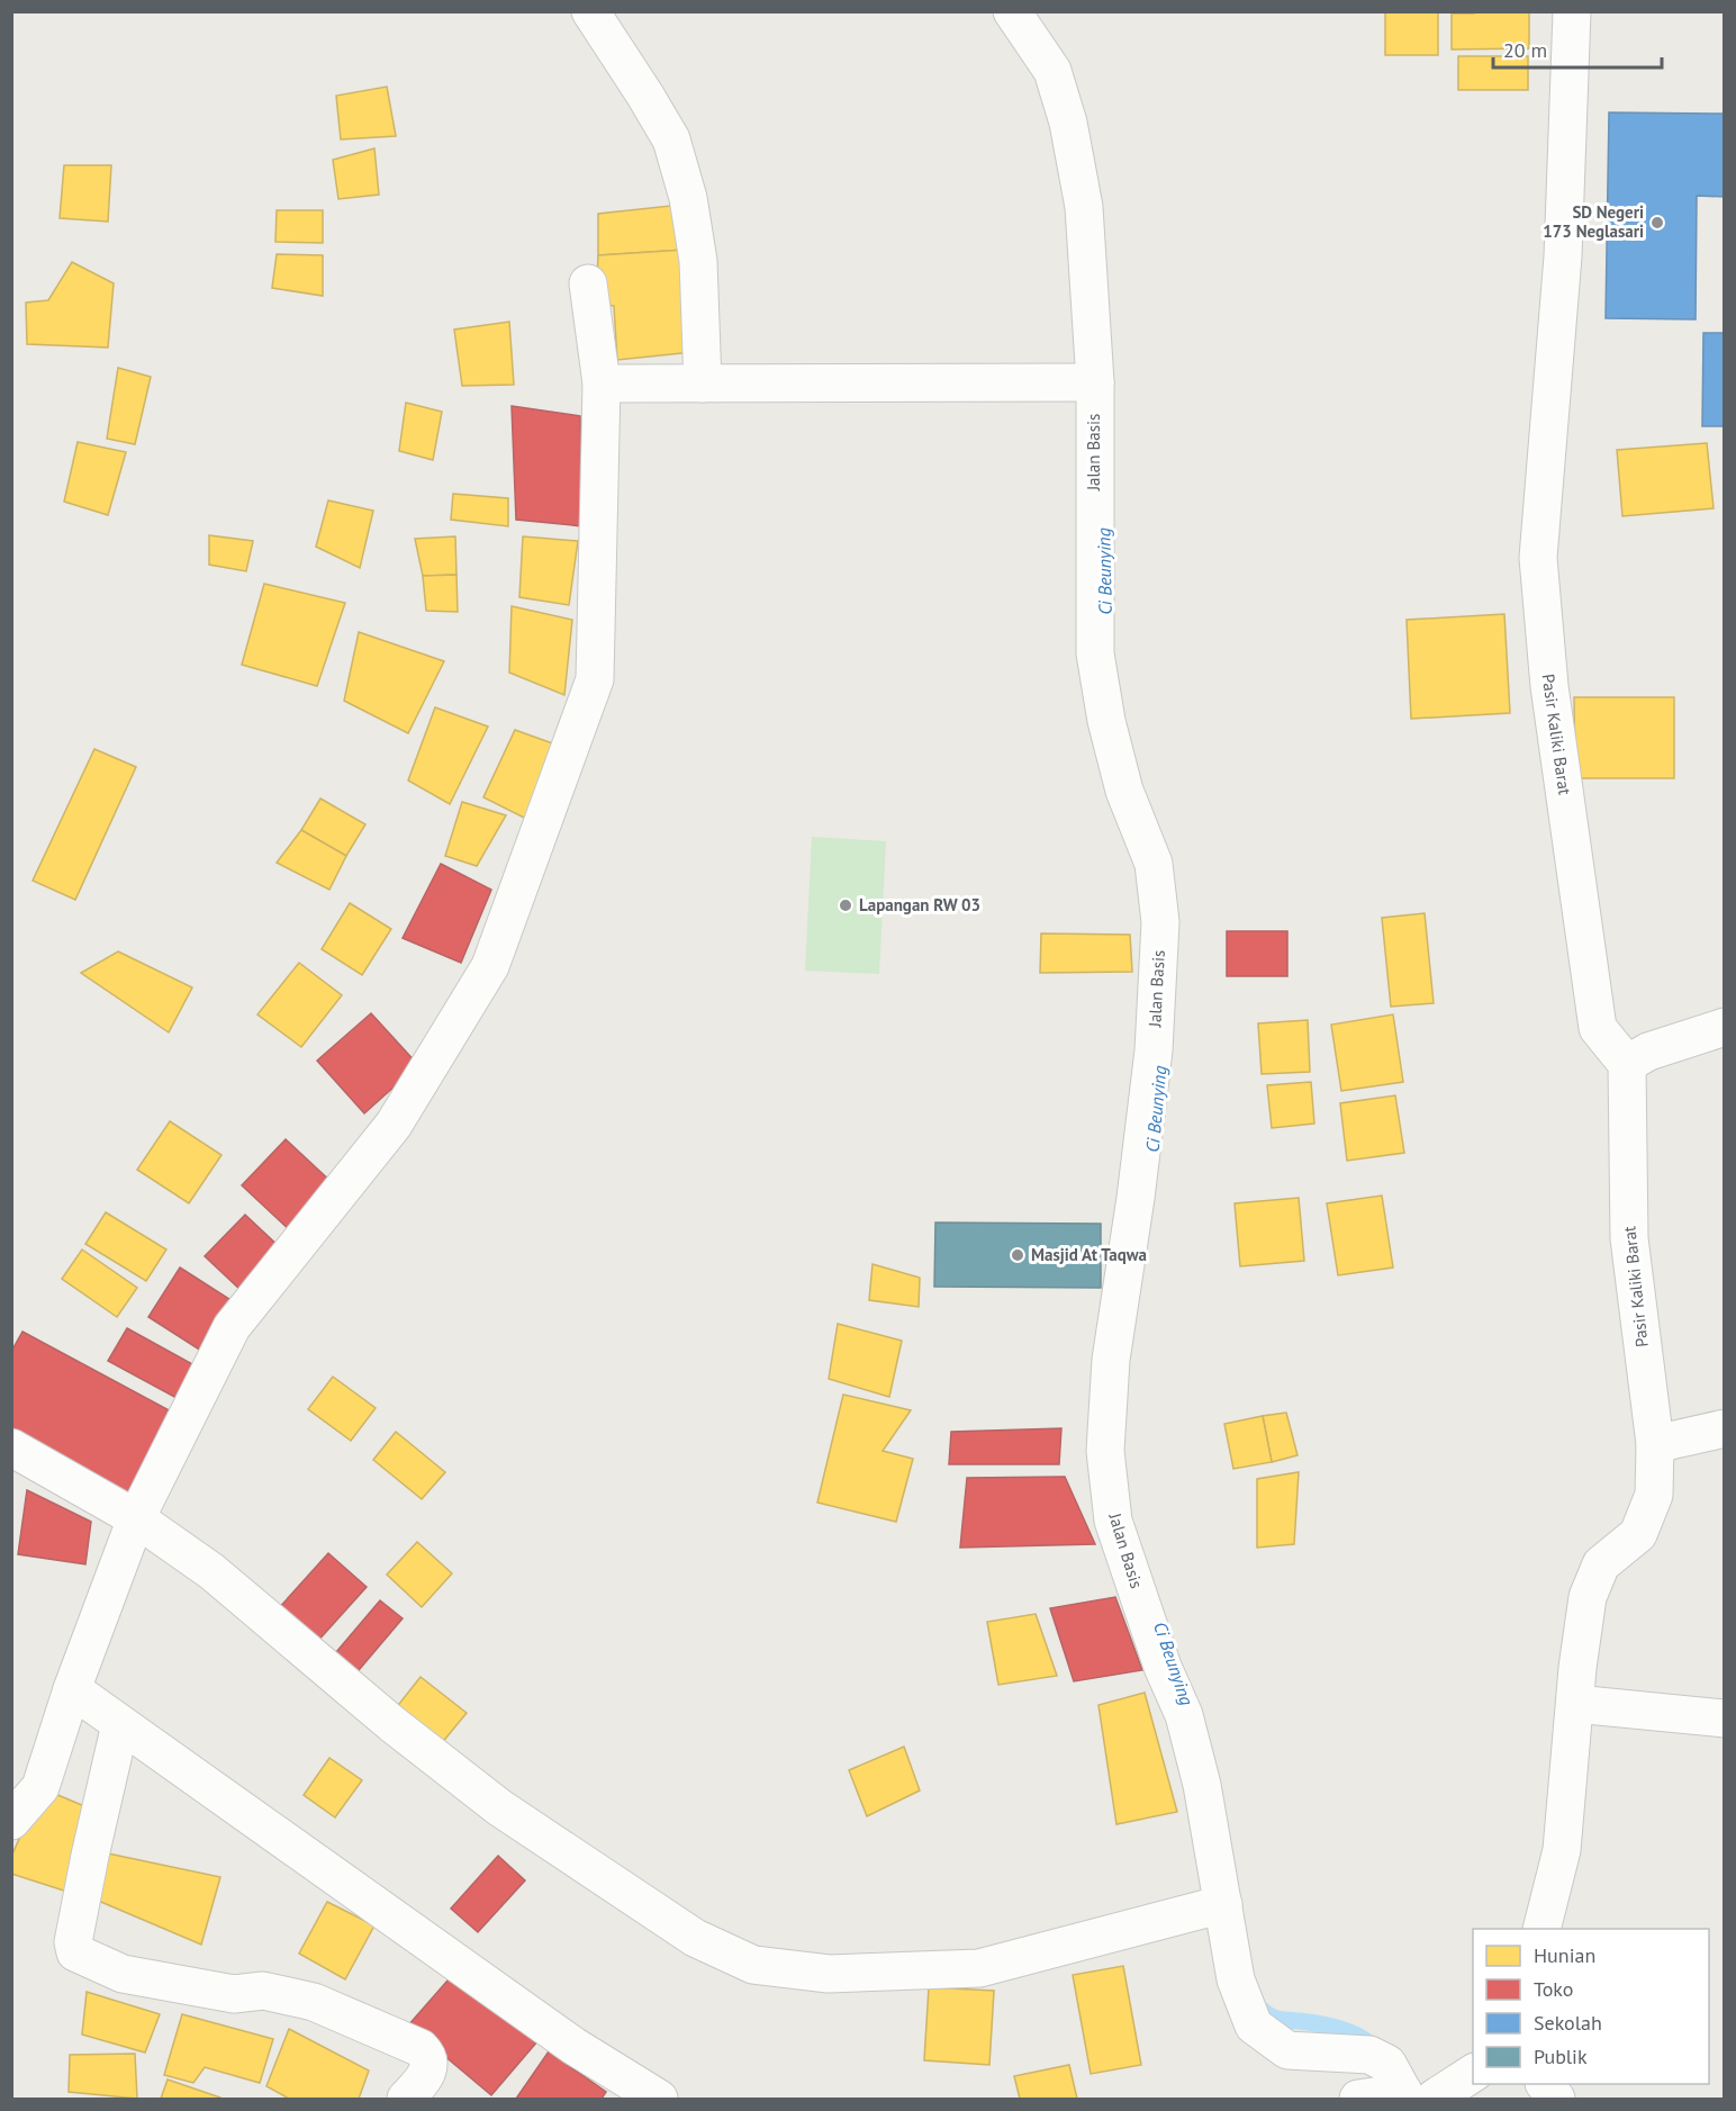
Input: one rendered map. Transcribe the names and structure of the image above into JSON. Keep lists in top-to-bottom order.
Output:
{
  "streets": {
    "street": ["Jalan Basis", "Pasir Kaliki Barat"]
  },
  "water": ["Ci Beunying"],
  "places": ["SD Negeri 173 Neglasari", "Lapangan RW 03", "Masjid At Taqwa"],
  "legend": [
    "Hunian",
    "Toko",
    "Sekolah",
    "Publik"
  ],
  "scale_bar": "20 m"
}
